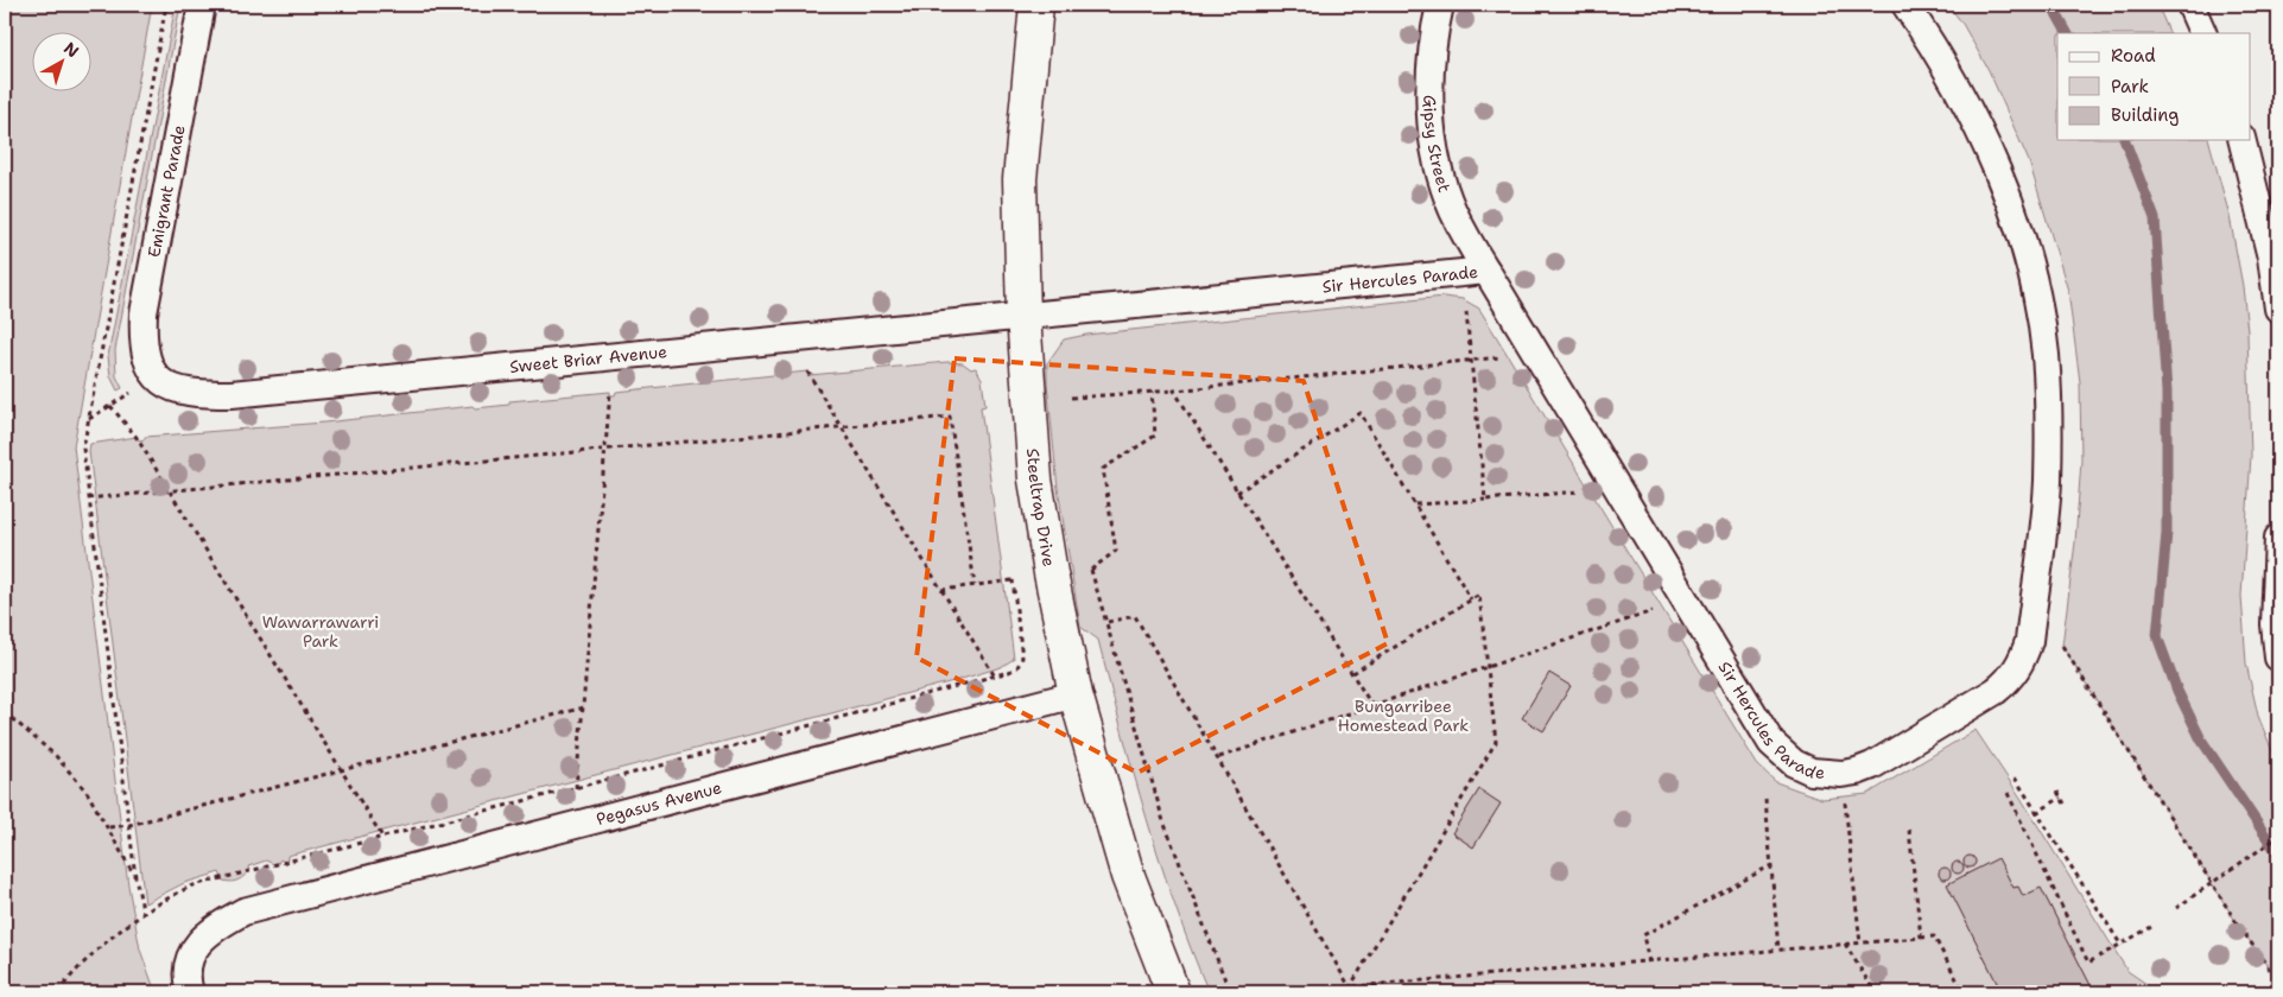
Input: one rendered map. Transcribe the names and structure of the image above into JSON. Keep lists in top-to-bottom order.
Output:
{
  "streets": {
    "street": [
      "Gipsy Street",
      "Emigrant Parade",
      "Sir Hercules Parade",
      "Sweet Briar Avenue",
      "Steeltrap Drive",
      "Pegasus Avenue"
    ]
  },
  "crossings": [
    ["Gipsy Street", "Sir Hercules Parade"],
    ["Emigrant Parade", "Sweet Briar Avenue"],
    ["Sir Hercules Parade", "Sweet Briar Avenue"],
    ["Sir Hercules Parade", "Steeltrap Drive"],
    ["Sweet Briar Avenue", "Steeltrap Drive"],
    ["Steeltrap Drive", "Pegasus Avenue"]
  ],
  "parks": ["Wawarrawarri Park", "Bungarribee Homestead Park"],
  "legend": ["Road", "Park", "Building"],
  "north": "top right"
}
